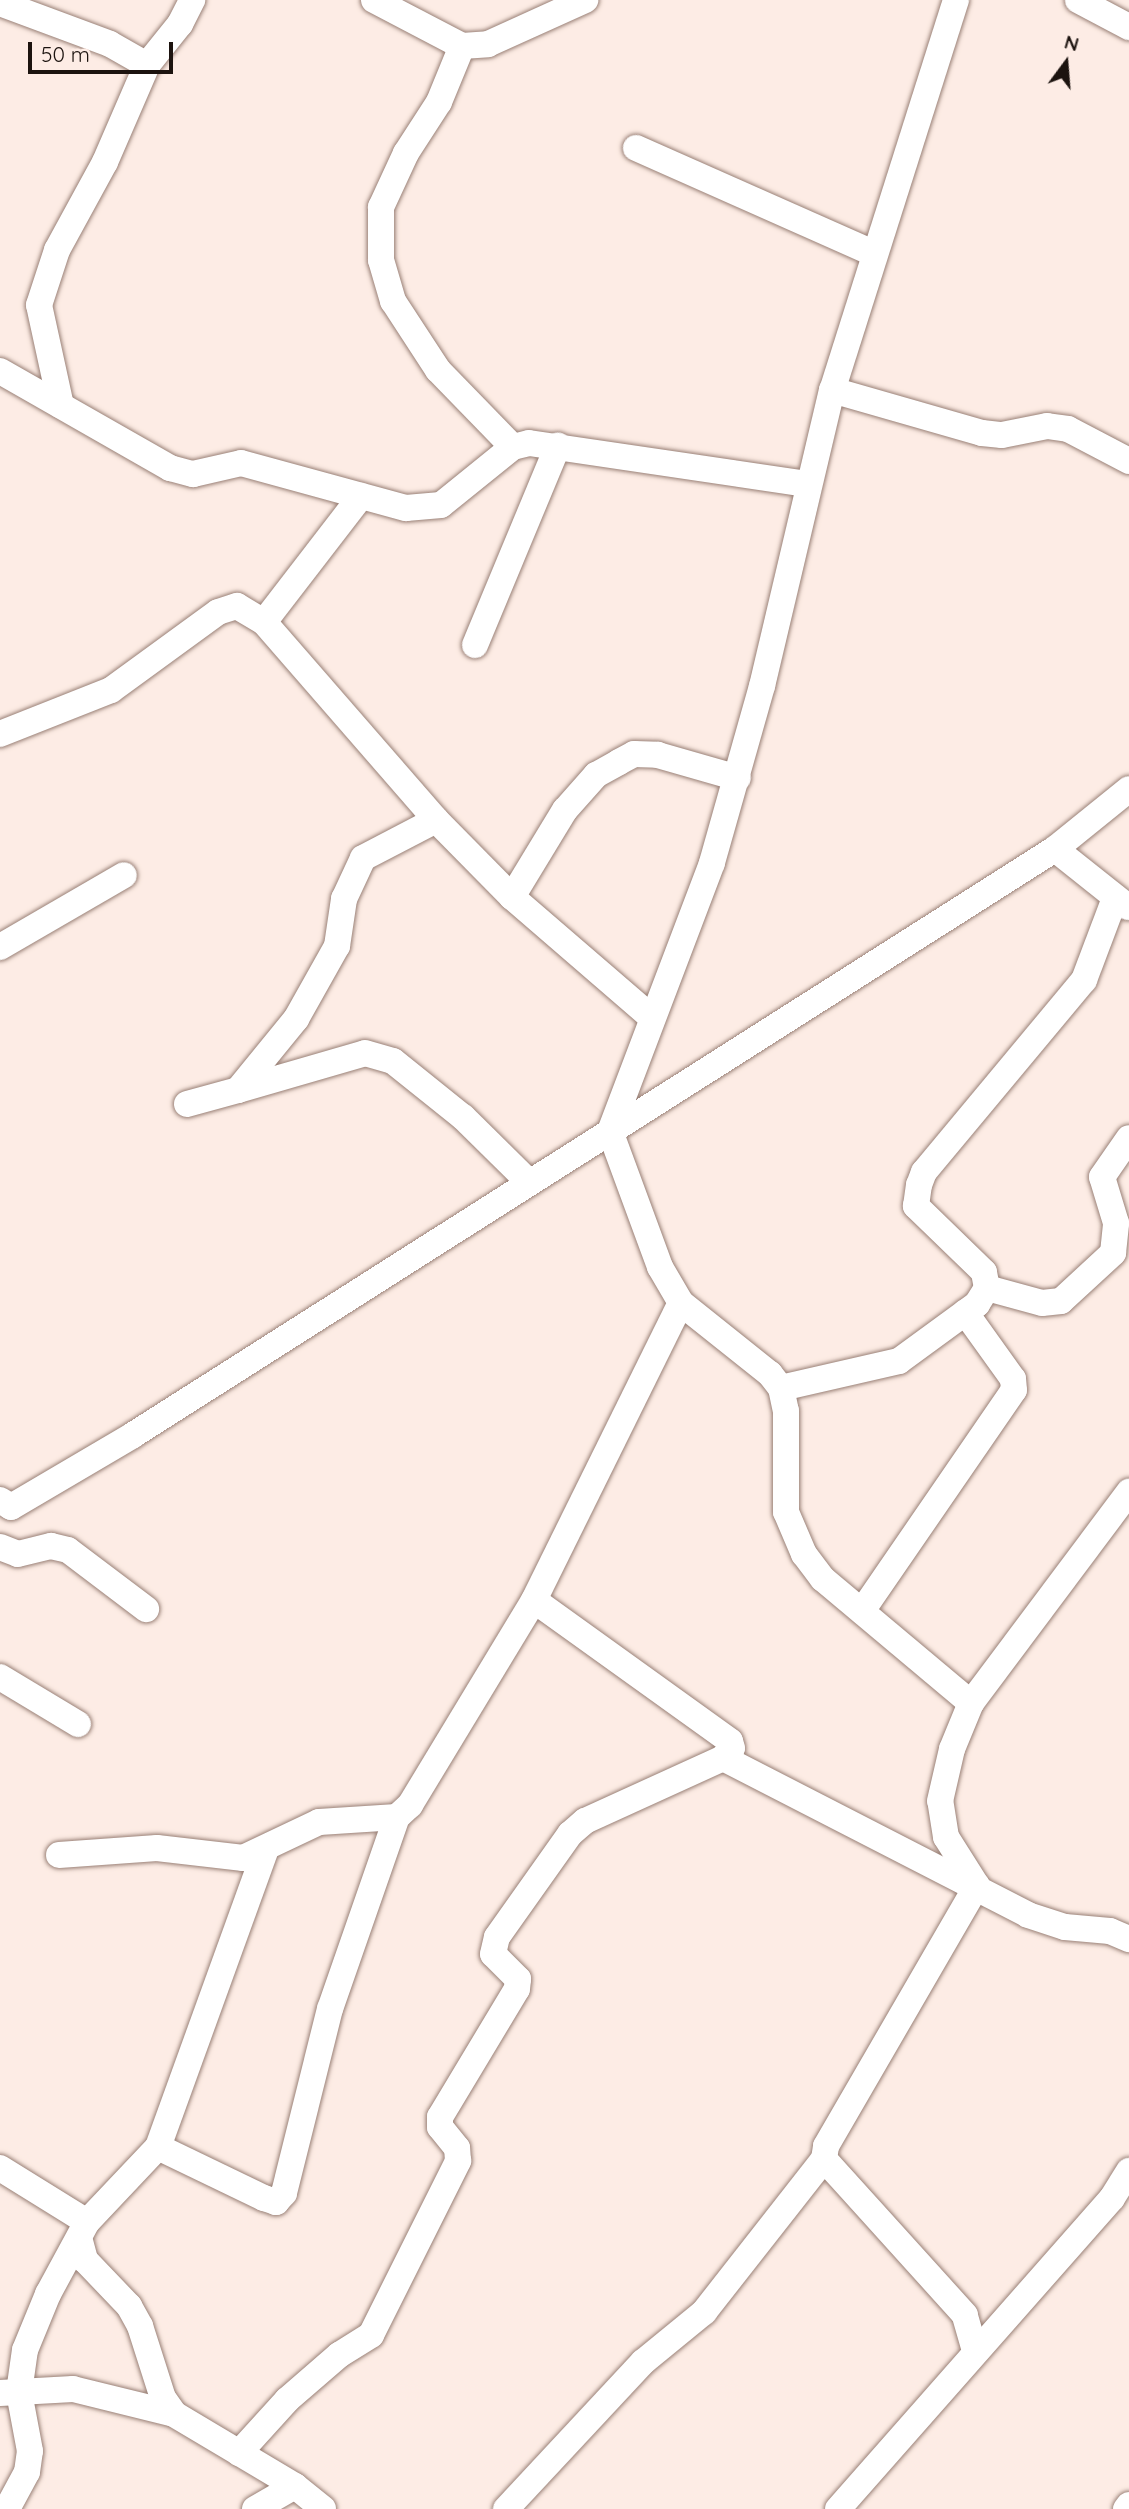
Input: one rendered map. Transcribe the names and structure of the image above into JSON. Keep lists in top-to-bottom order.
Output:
{
  "scale_bar": "50 m",
  "north": "top"
}
